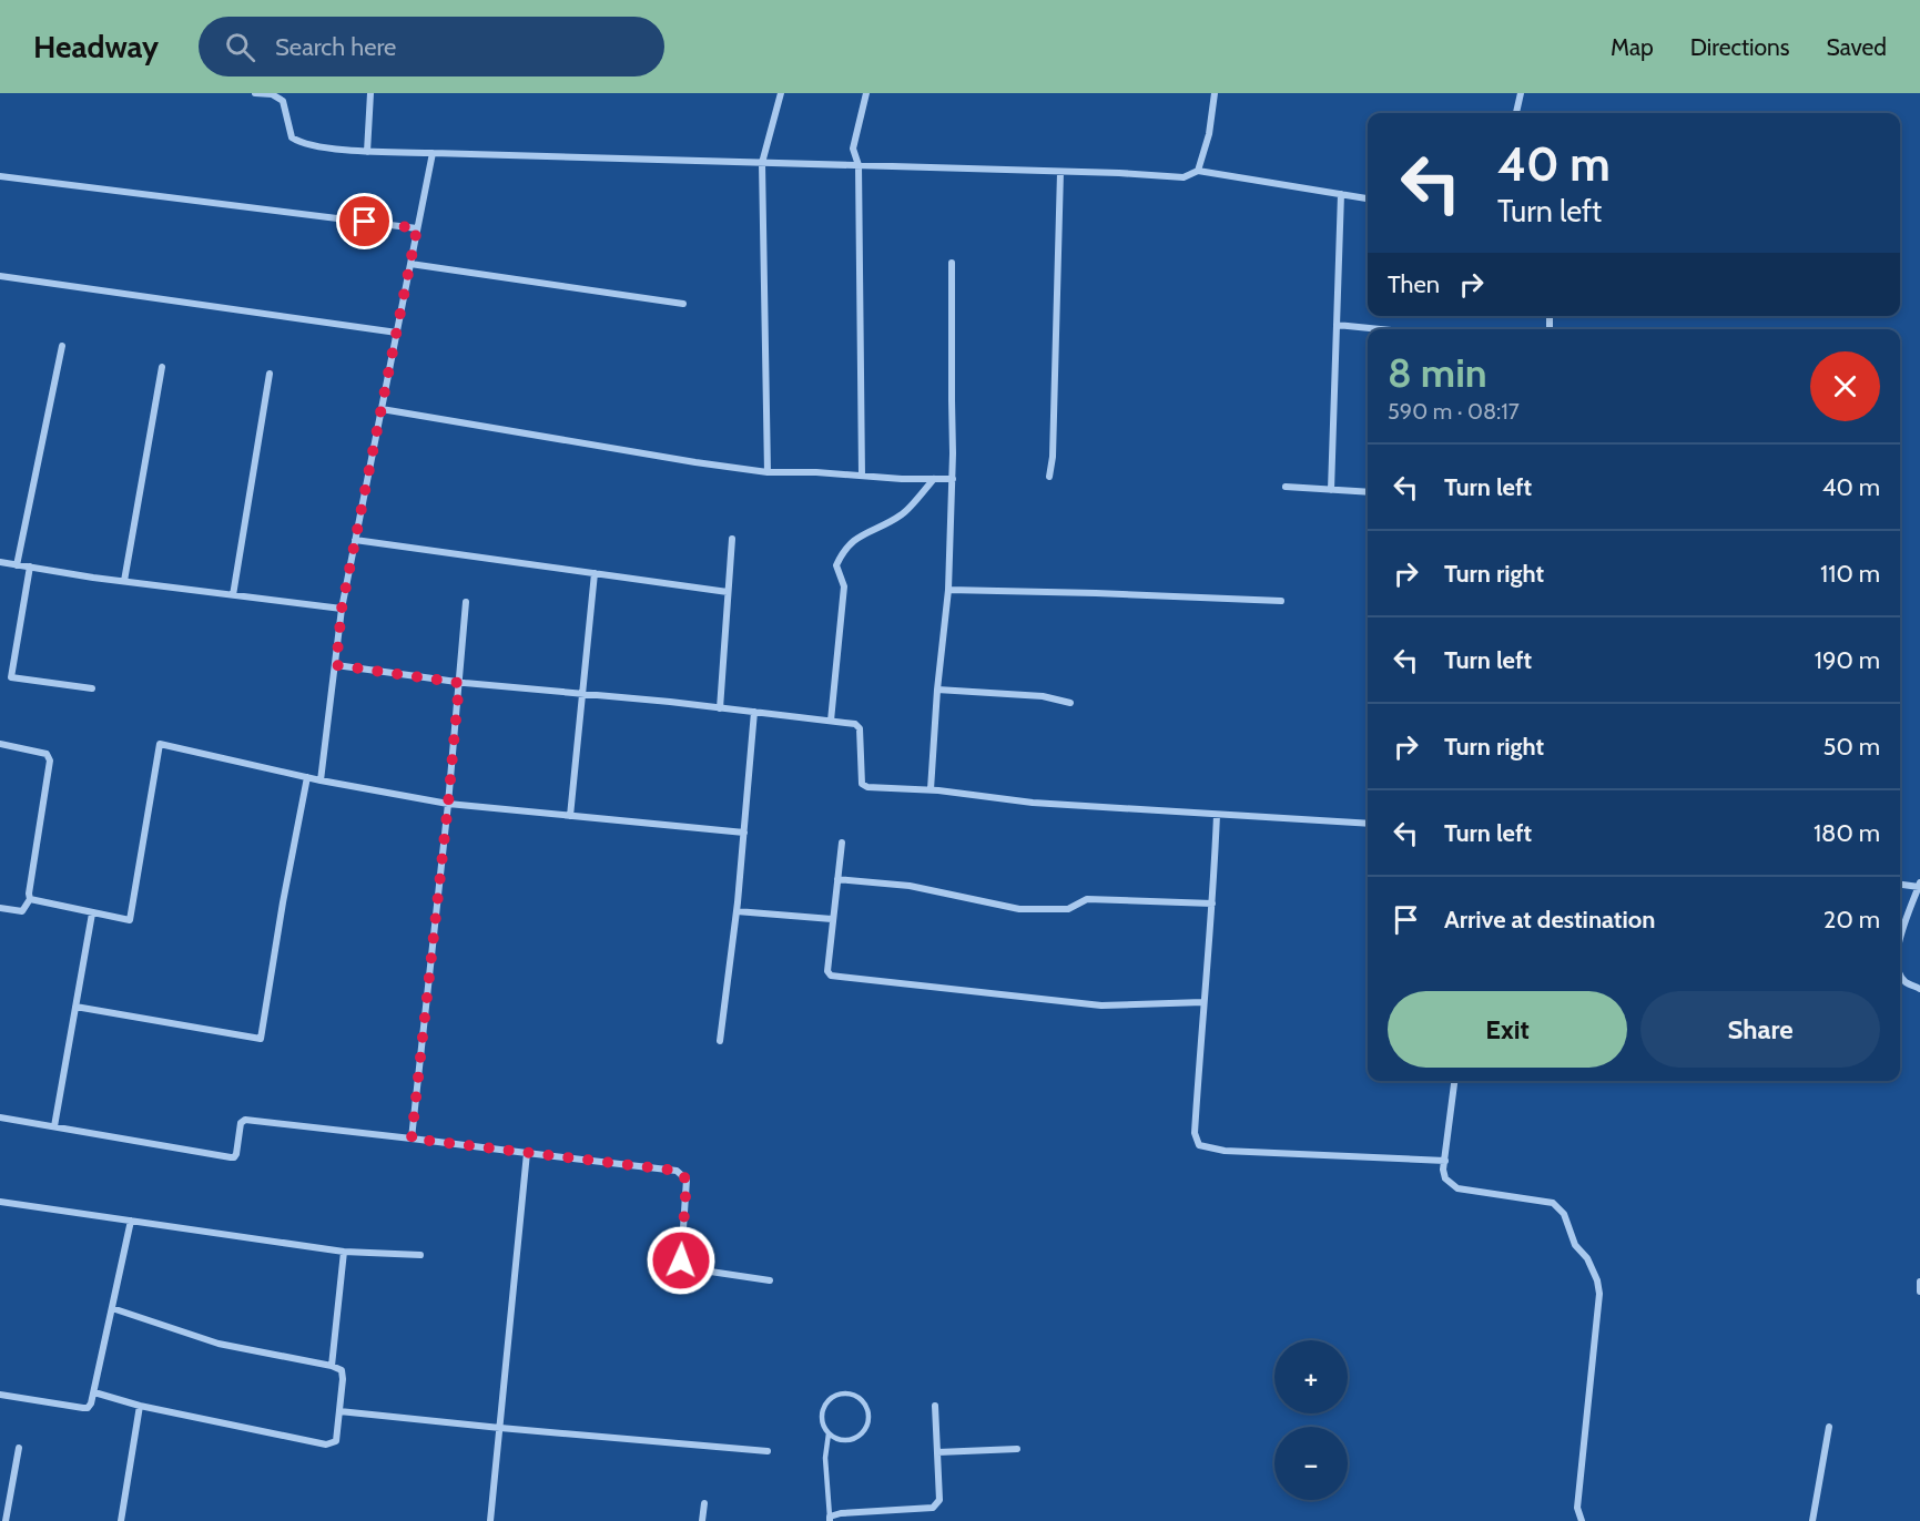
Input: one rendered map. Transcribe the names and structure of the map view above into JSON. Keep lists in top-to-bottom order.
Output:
{
  "page": {
    "header": "Headway",
    "search": "Search here",
    "nav": ["Map", "Directions", "Saved"],
    "turn": ["40 m", "Turn left"],
    "then": "Then",
    "heading": ["8 min", "590 m · 08:17"],
    "list": [
      {
        "name": "Turn left",
        "value": "40 m"
      },
      {
        "name": "Turn right",
        "value": "110 m"
      },
      {
        "name": "Turn left",
        "value": "190 m"
      },
      {
        "name": "Turn right",
        "value": "50 m"
      },
      {
        "name": "Turn left",
        "value": "180 m"
      },
      {
        "name": "Arrive at destination",
        "value": "20 m"
      }
    ],
    "buttons": ["Exit", "Share"],
    "map_buttons": ["+", "−"]
  }
}
